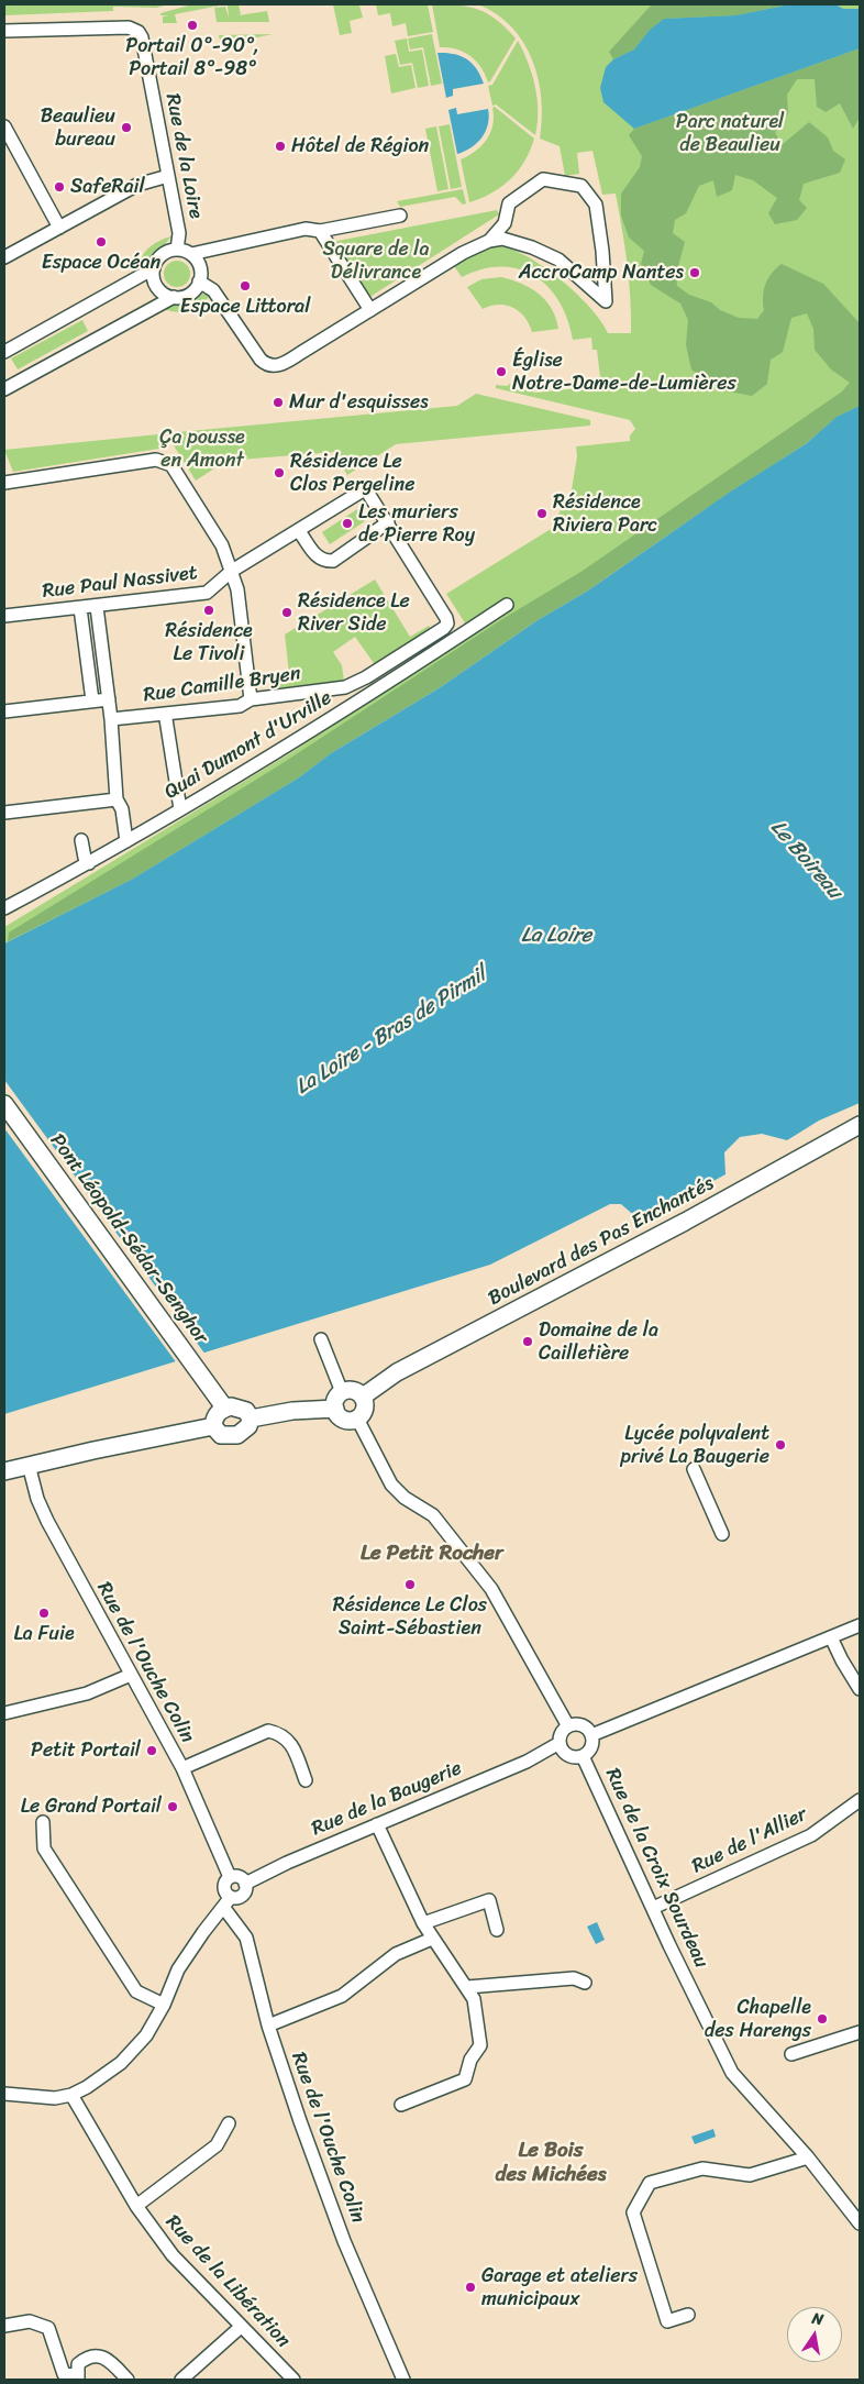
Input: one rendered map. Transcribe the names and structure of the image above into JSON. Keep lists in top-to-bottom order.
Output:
{
  "streets": {
    "main road": ["Pont Léopold-Sédar-Senghor", "Boulevard des Pas Enchantés"],
    "street": [
      "Rue de la Loire",
      "Rue Paul Nassivet",
      "Rue Camille Bryen",
      "Quai Dumont d'Urville",
      "Rue de l'Ouche Colin",
      "Rue de la Baugerie",
      "Rue de l'Allier",
      "Rue de la Croix Sourdeau",
      "Rue de la Libération"
    ]
  },
  "crossings": [
    ["Rue Paul Nassivet", "Quai Dumont d'Urville"],
    ["Rue Camille Bryen", "Quai Dumont d'Urville"],
    ["Rue de l'Ouche Colin", "Rue de la Baugerie"],
    ["Rue de la Baugerie", "Rue de la Croix Sourdeau"],
    ["Rue de l'Allier", "Rue de la Croix Sourdeau"]
  ],
  "districts": ["Le Petit Rocher", "Le Bois des Michées"],
  "water": ["Le Boireau", "La Loire", "La Loire - Bras de Pirmil"],
  "parks": ["Parc naturel de Beaulieu", "Square de la Délivrance", "Ça pousse en Amont"],
  "places": [
    "Portail 0°-90°, Portail 8°-98°",
    "Beaulieu bureau",
    "Hôtel de Région",
    "SafeRail",
    "Espace Océan",
    "AccroCamp Nantes",
    "Espace Littoral",
    "Église Notre-Dame-de-Lumières",
    "Mur d'esquisses",
    "Résidence Le Clos Pergeline",
    "Résidence Riviera Parc",
    "Les muriers de Pierre Roy",
    "Résidence Le Tivoli",
    "Résidence Le River Side",
    "Domaine de la Cailletière",
    "Lycée polyvalent privé La Baugerie",
    "Résidence Le Clos Saint-Sébastien",
    "La Fuie",
    "Petit Portail",
    "Le Grand Portail",
    "Chapelle des Harengs",
    "Garage et ateliers municipaux"
  ],
  "north": "top"
}
